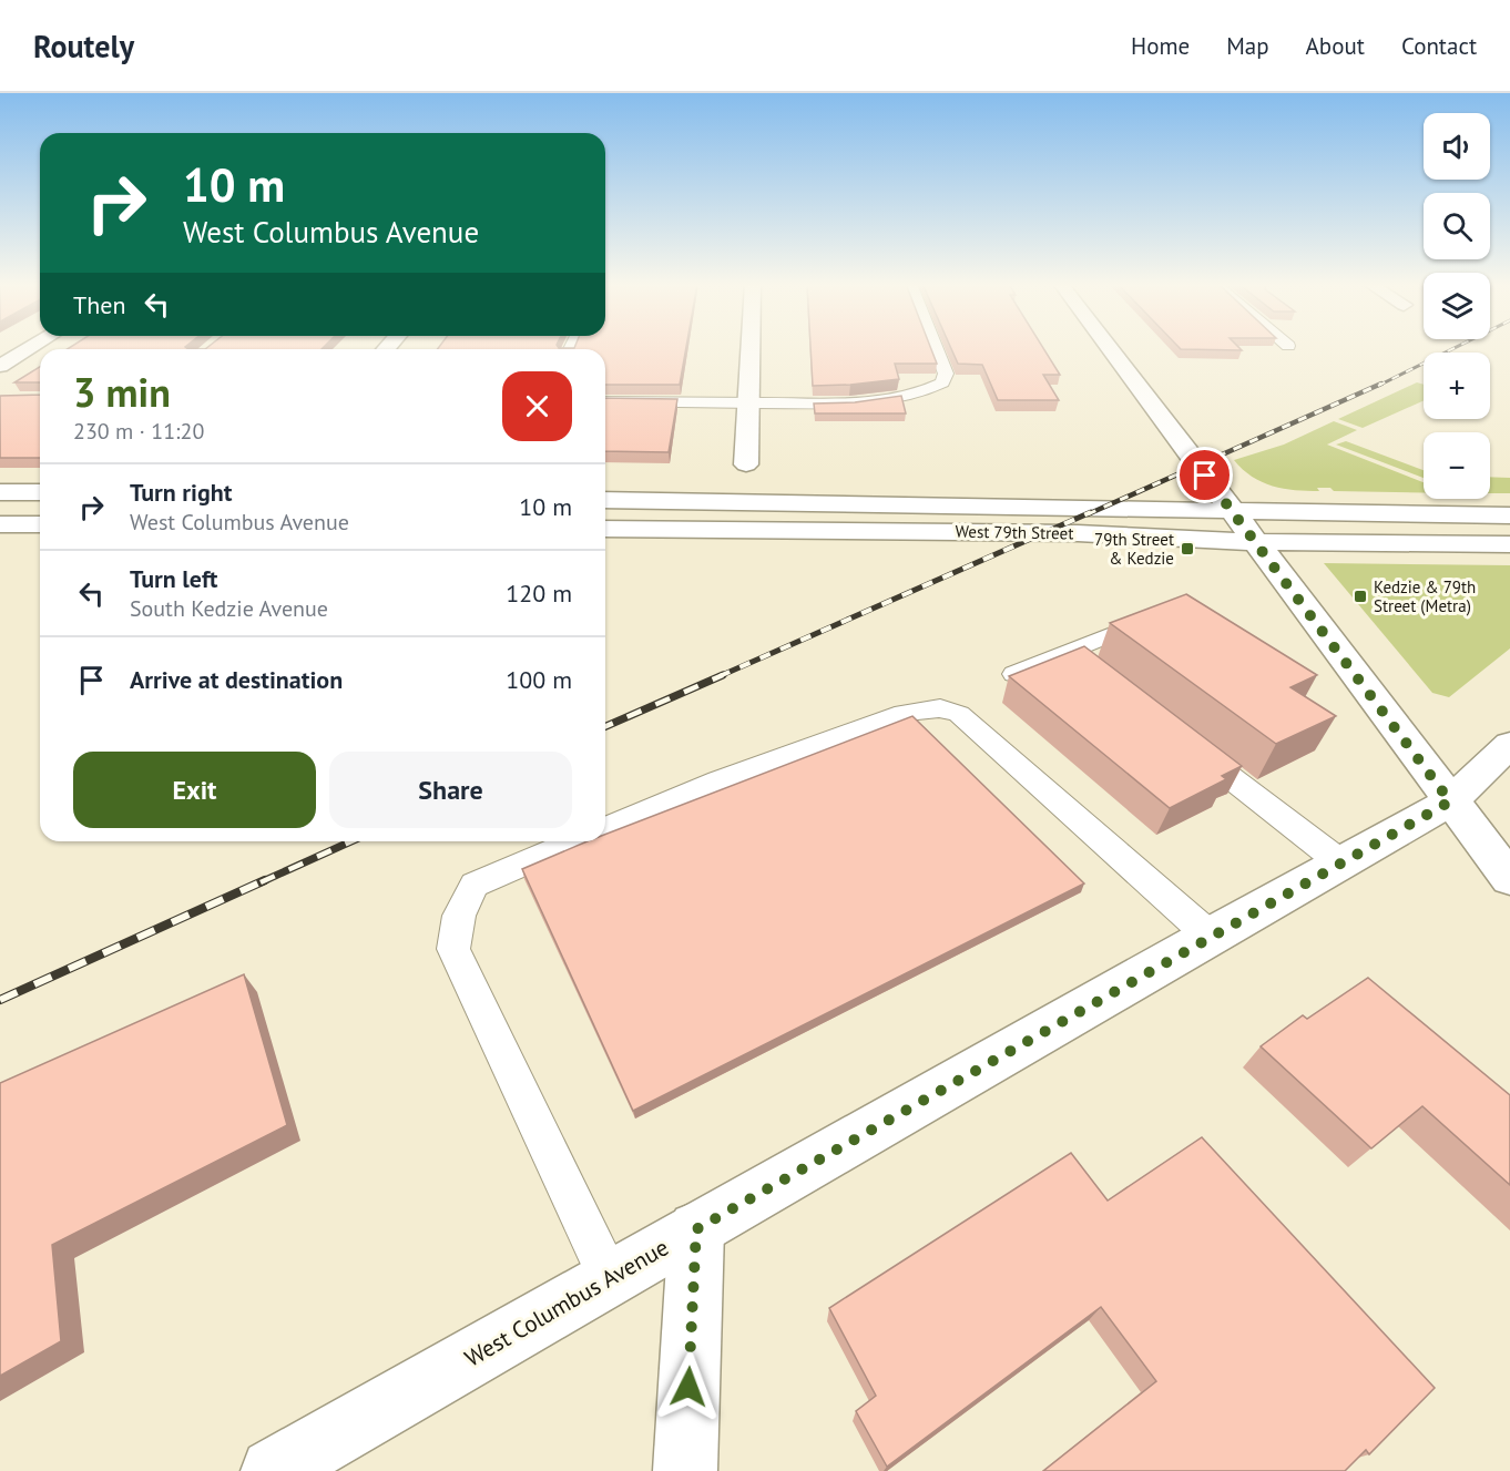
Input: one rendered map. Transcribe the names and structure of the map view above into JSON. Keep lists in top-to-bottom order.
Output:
{
  "streets": {
    "main road": ["West 79th Street", "West Columbus Avenue"]
  },
  "places": {
    "transit": ["79th Street & Kedzie", "Kedzie & 79th Street (Metra)"]
  },
  "page": {
    "header": "Routely",
    "nav": [
      "Home",
      "Map",
      "About",
      "Contact"
    ],
    "map_buttons": ["+", "−"],
    "turn": ["10 m", "West Columbus Avenue"],
    "then": "Then",
    "heading": ["3 min", "230 m · 11:20"],
    "list": [
      {
        "name": "Turn right",
        "note": "West Columbus Avenue",
        "value": "10 m"
      },
      {
        "name": "Turn left",
        "note": "South Kedzie Avenue",
        "value": "120 m"
      },
      {
        "name": "Arrive at destination",
        "value": "100 m"
      }
    ],
    "buttons": ["Exit", "Share"]
  }
}
